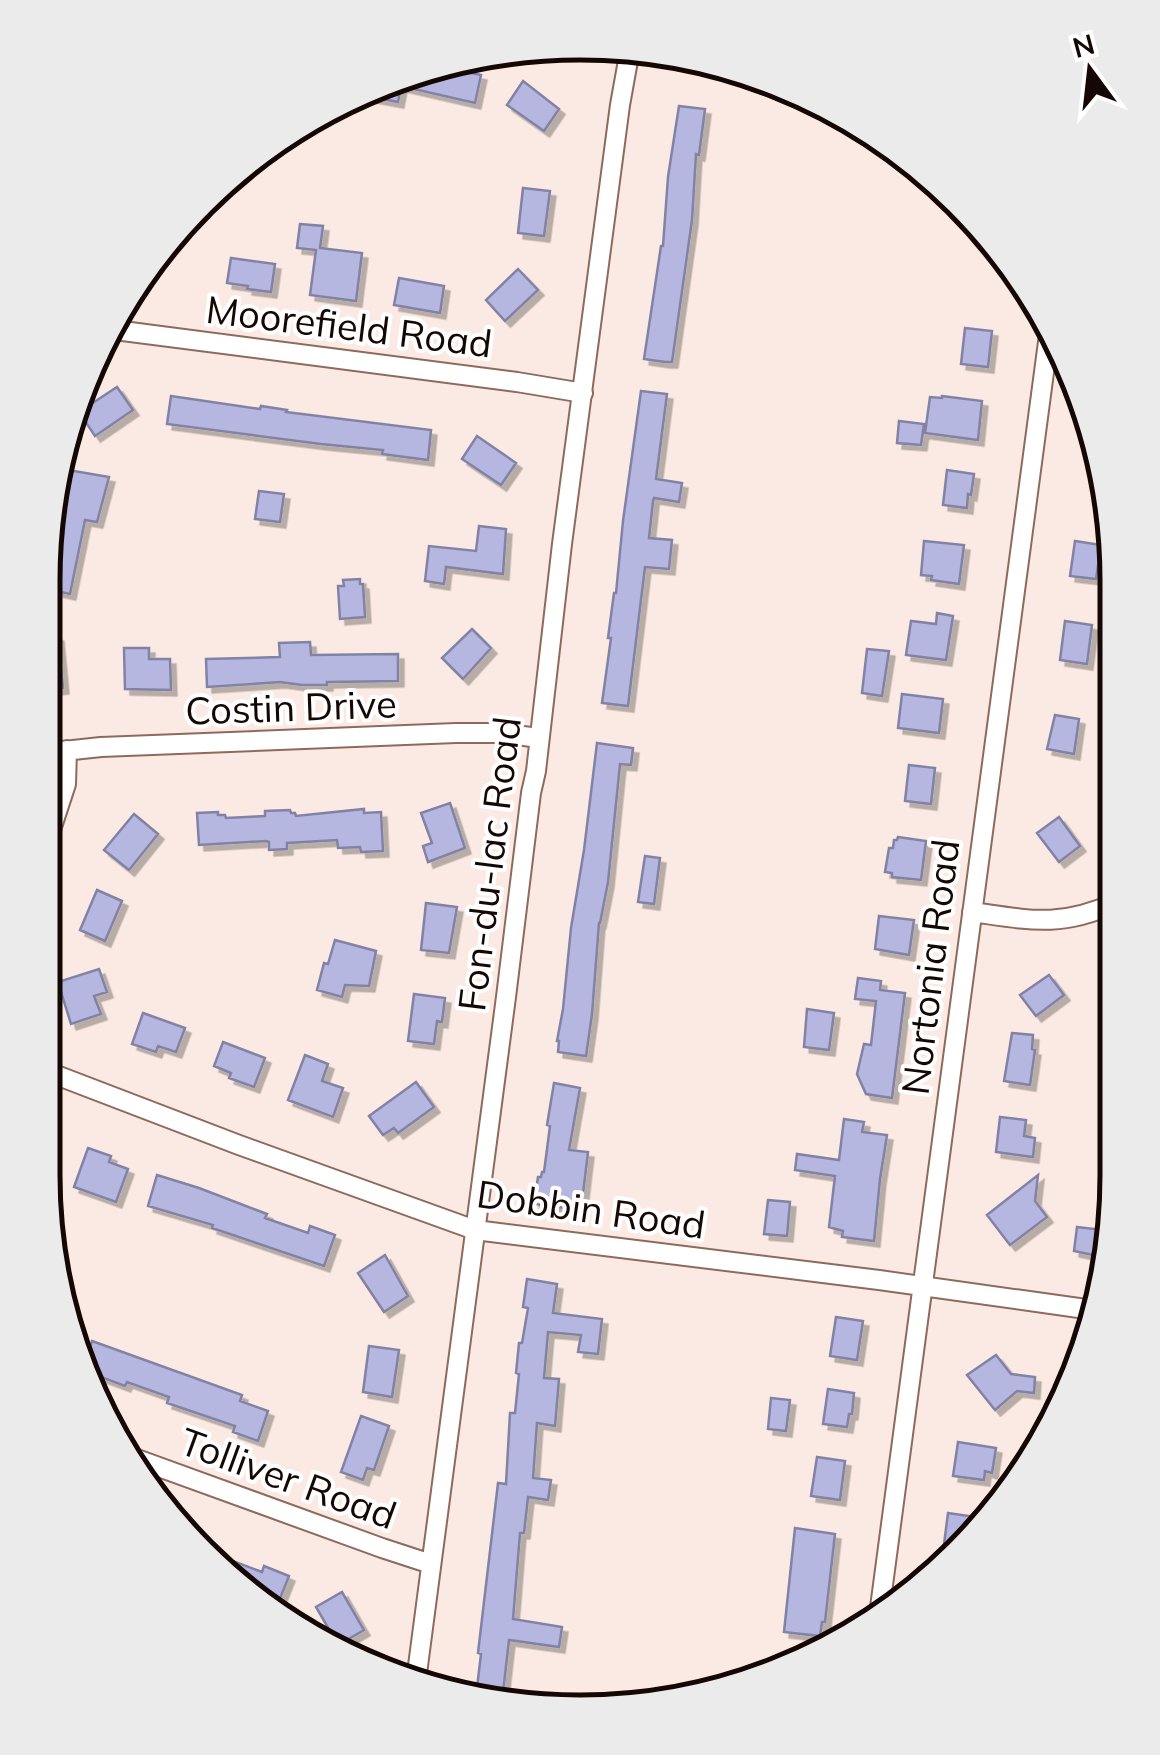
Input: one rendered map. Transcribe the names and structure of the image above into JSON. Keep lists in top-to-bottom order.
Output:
{
  "streets": {
    "street": [
      "Moorefield Road",
      "Costin Drive",
      "Fon-du-lac Road",
      "Nortonia Road",
      "Dobbin Road",
      "Tolliver Road"
    ]
  },
  "crossings": [
    ["Moorefield Road", "Fon-du-lac Road"],
    ["Costin Drive", "Fon-du-lac Road"],
    ["Fon-du-lac Road", "Dobbin Road"],
    ["Fon-du-lac Road", "Tolliver Road"],
    ["Nortonia Road", "Dobbin Road"]
  ],
  "north": "top"
}
